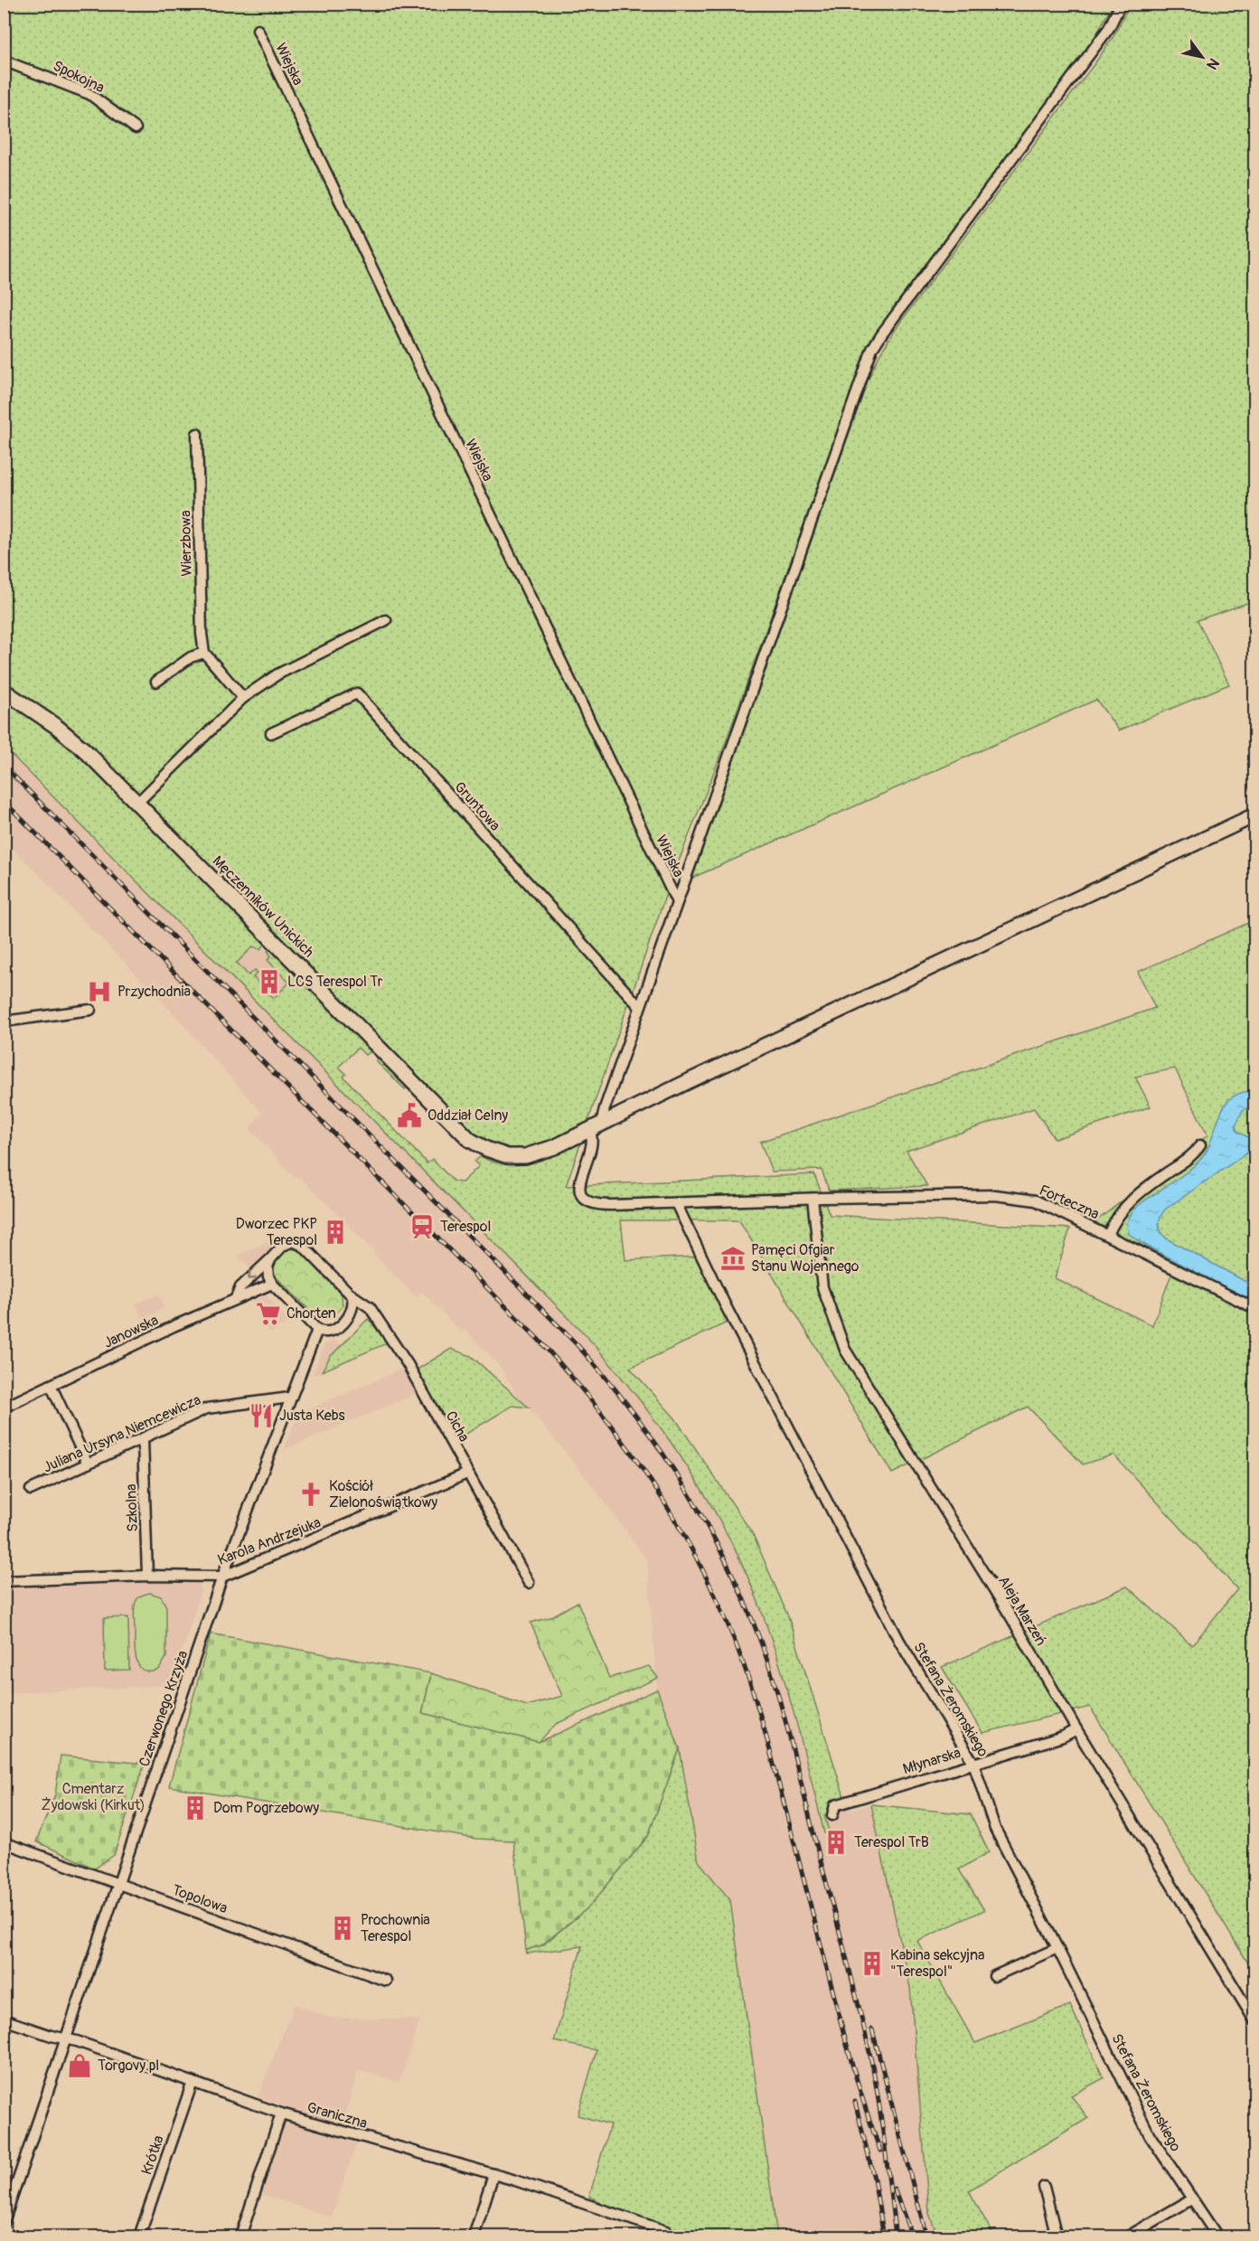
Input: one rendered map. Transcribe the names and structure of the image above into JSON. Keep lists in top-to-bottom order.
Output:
{
  "streets": {
    "main road": ["Męczenników Unickich"],
    "street": [
      "Wiejska",
      "Spokojna",
      "Wierzbowa",
      "Gruntowa",
      "Forteczna",
      "Janowska",
      "Cicha",
      "Juliana Ursyna Niemcewicza",
      "Szkolna",
      "Karola Andrzejuka",
      "Aleja Marzeń",
      "Stefana Żeromskiego",
      "Czerwonego Krzyża",
      "Młynarska",
      "Topolowa",
      "Graniczna",
      "Krótka"
    ]
  },
  "crossings": [
    ["Męczenników Unickich", "Forteczna"],
    ["Forteczna", "Aleja Marzeń"],
    ["Forteczna", "Stefana Żeromskiego"],
    ["Janowska", "Cicha"],
    ["Cicha", "Karola Andrzejuka"],
    ["Juliana Ursyna Niemcewicza", "Szkolna"],
    ["Juliana Ursyna Niemcewicza", "Czerwonego Krzyża"],
    ["Szkolna", "Karola Andrzejuka"],
    ["Karola Andrzejuka", "Czerwonego Krzyża"],
    ["Aleja Marzeń", "Młynarska"],
    ["Stefana Żeromskiego", "Młynarska"],
    ["Czerwonego Krzyża", "Topolowa"],
    ["Czerwonego Krzyża", "Graniczna"],
    ["Graniczna", "Krótka"]
  ],
  "parks": ["Cmentarz Żydowski (Kirkut)"],
  "places": {
    "building": [
      "LCS Terespol Tr",
      "Dworzec PKP Terespol",
      "Dom Pogrzebowy",
      "Terespol TrB",
      "Prochownia Terespol",
      "Kabina sekcyjna \"Terespol\""
    ],
    "hospital": ["Przychodnia"],
    "public building": ["Oddział Celny"],
    "station": ["Terespol"],
    "museum": ["Pamęci Ofgiar Stanu Wojennego"],
    "supermarket": ["Chorten"],
    "restaurant": ["Justa Kebs"],
    "church": ["Kościół Zielonoświątkowy"],
    "shop": ["Torgovy.pl"]
  },
  "north": "bottom right"
}
